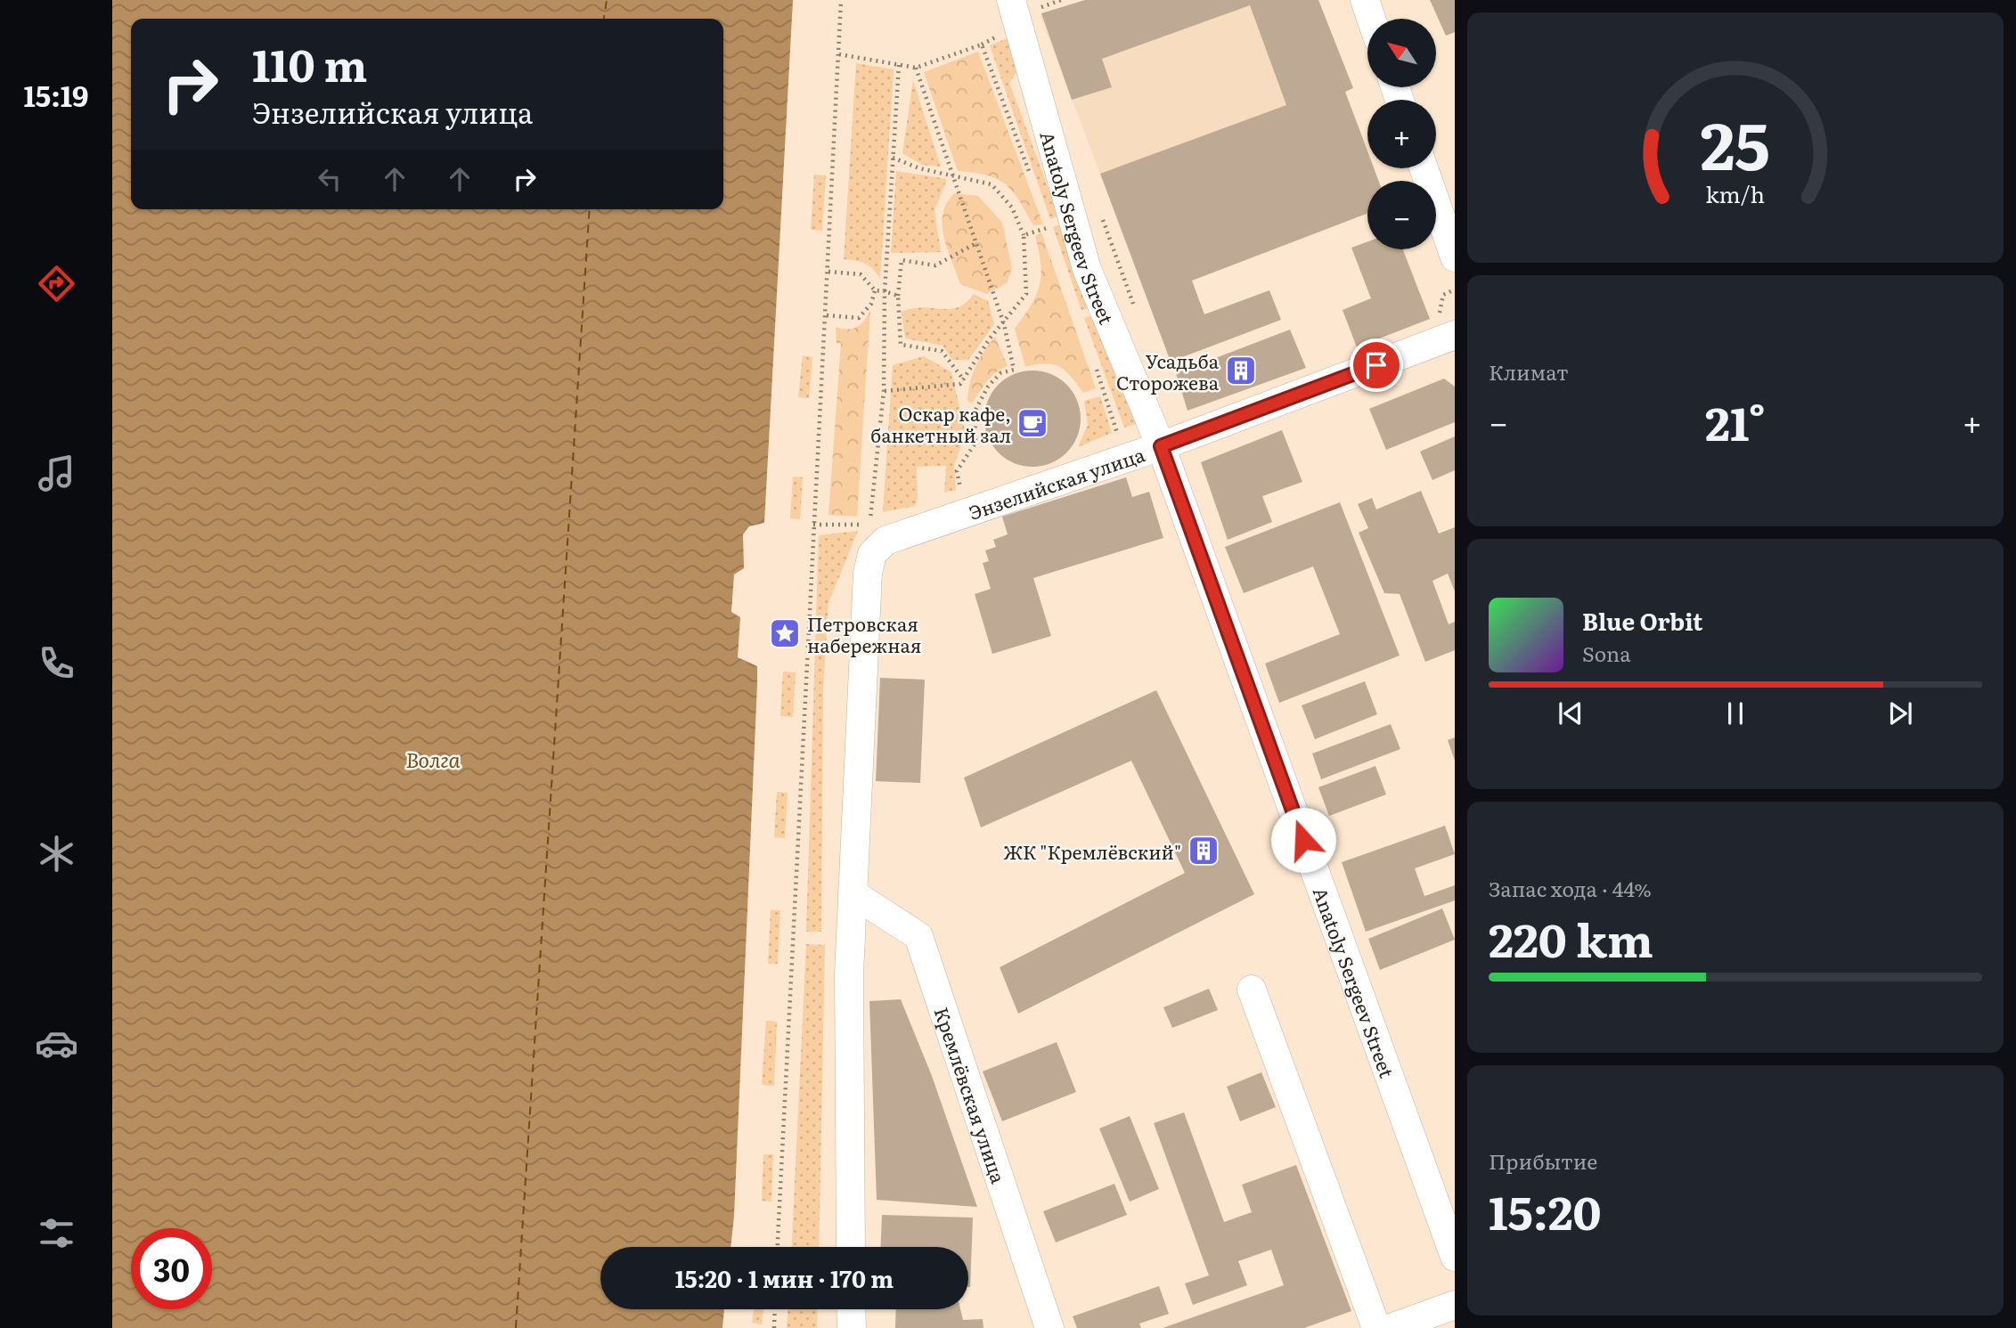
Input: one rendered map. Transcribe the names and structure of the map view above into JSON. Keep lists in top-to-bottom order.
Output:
{
  "streets": {
    "street": ["Anatoly Sergeev Street", "Энзелийская улица", "Кремлёвская улица"]
  },
  "crossings": [
    ["Anatoly Sergeev Street", "Энзелийская улица"],
    ["Энзелийская улица", "Кремлёвская улица"]
  ],
  "water": ["Волга"],
  "places": {
    "building": ["Усадьба Сторожева", "ЖК \"Кремлёвский\""],
    "cafe": ["Оскар кафе, банкетный зал"],
    "place": ["Петровская набережная"]
  },
  "north": "top left",
  "page": {
    "tabs": "15:19",
    "map_buttons": ["+", "−"],
    "turn": ["110 m", "Энзелийская улица"],
    "tile": [
      "Климат",
      ["Запас хода · 44%", "220 km"],
      ["Прибытие", "15:20"]
    ],
    "heat": ["−", "21°", "+"],
    "song": ["Blue Orbit", "Sona"],
    "limit": "30",
    "trip": "15:20 · 1 мин · 170 m",
    "gauge": ["25", "km/h"]
  }
}
